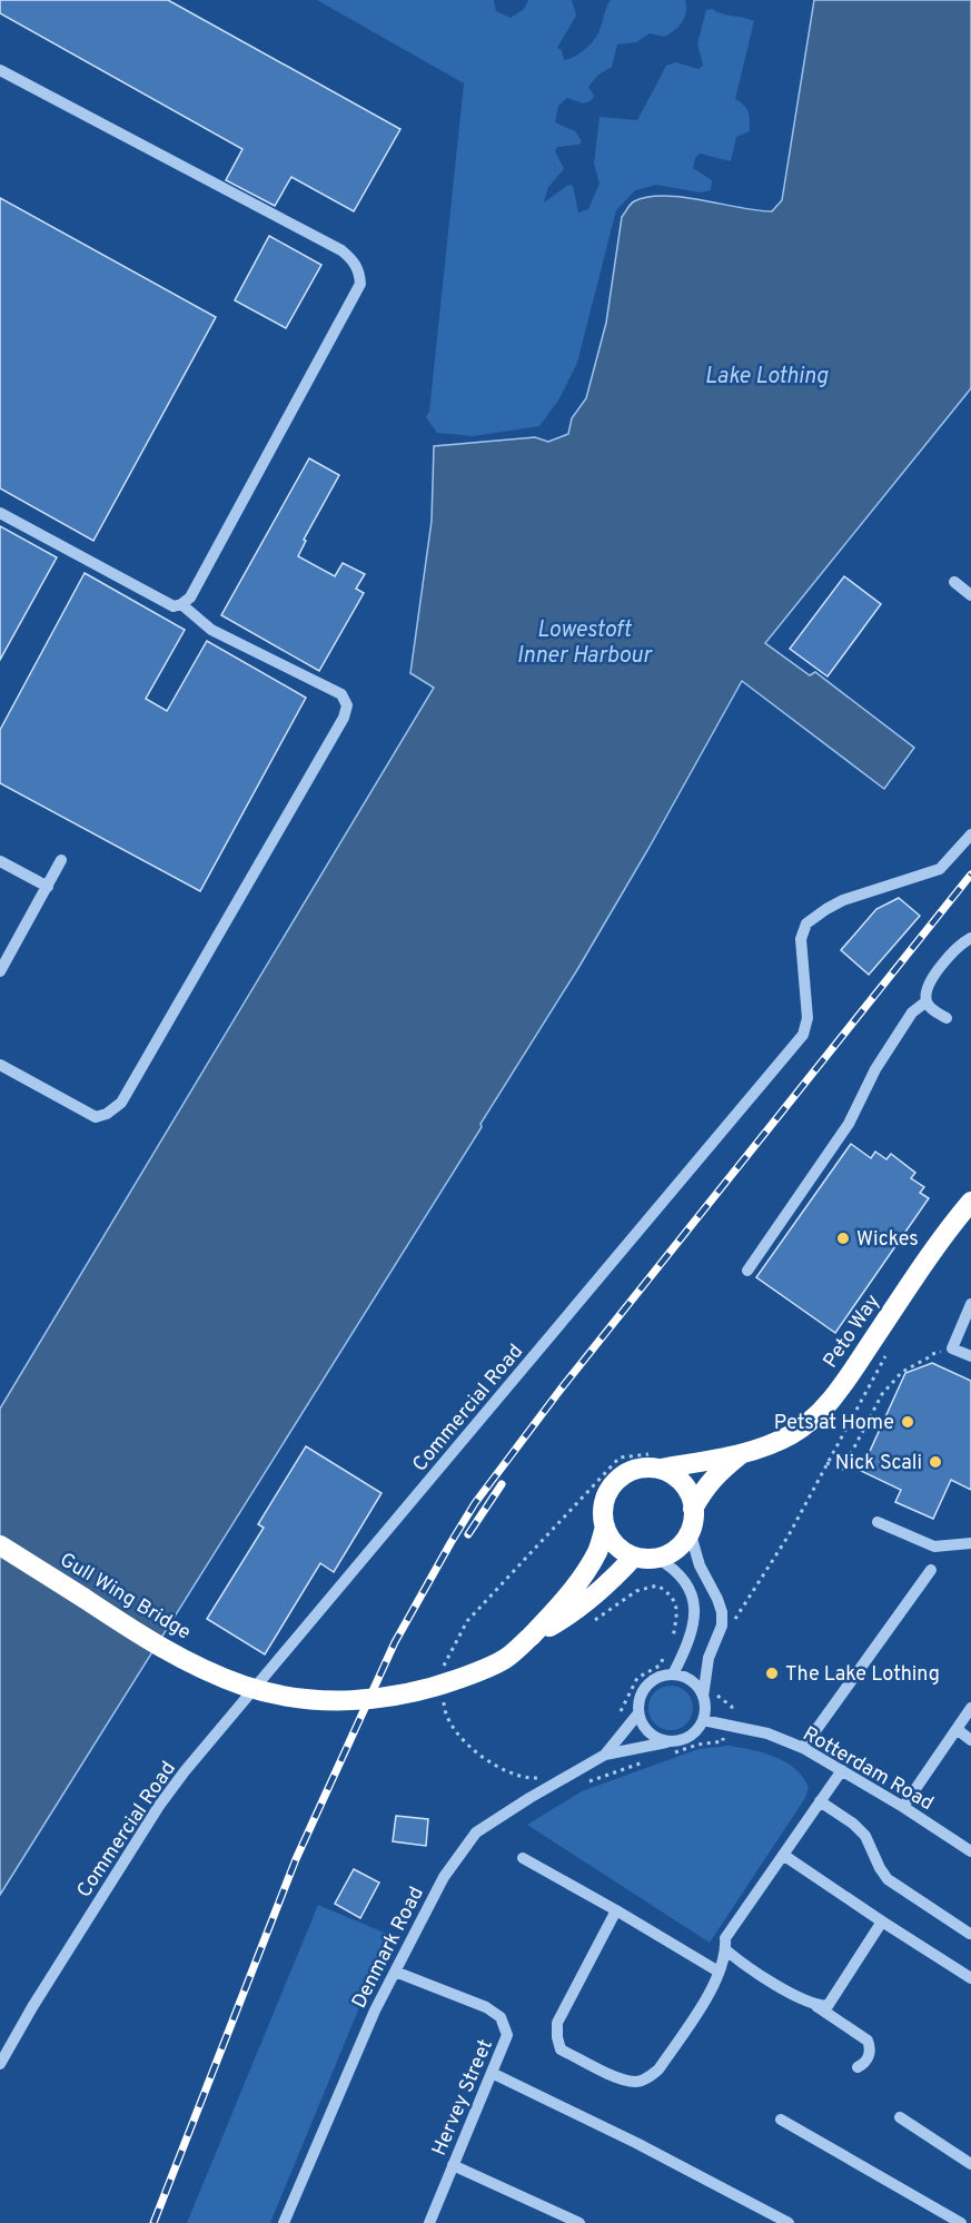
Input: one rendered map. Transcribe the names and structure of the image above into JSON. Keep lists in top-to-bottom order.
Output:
{
  "streets": {
    "highway": ["Peto Way", "Gull Wing Bridge"],
    "street": [
      "Commercial Road",
      "Rotterdam Road",
      "Denmark Road",
      "Hervey Street"
    ]
  },
  "crossings": [
    ["Rotterdam Road", "Denmark Road"],
    ["Denmark Road", "Hervey Street"]
  ],
  "water": ["Lake Lothing", "Lowestoft Inner Harbour"],
  "places": [
    "Wickes",
    "Pets at Home",
    "Nick Scali",
    "The Lake Lothing"
  ]
}
